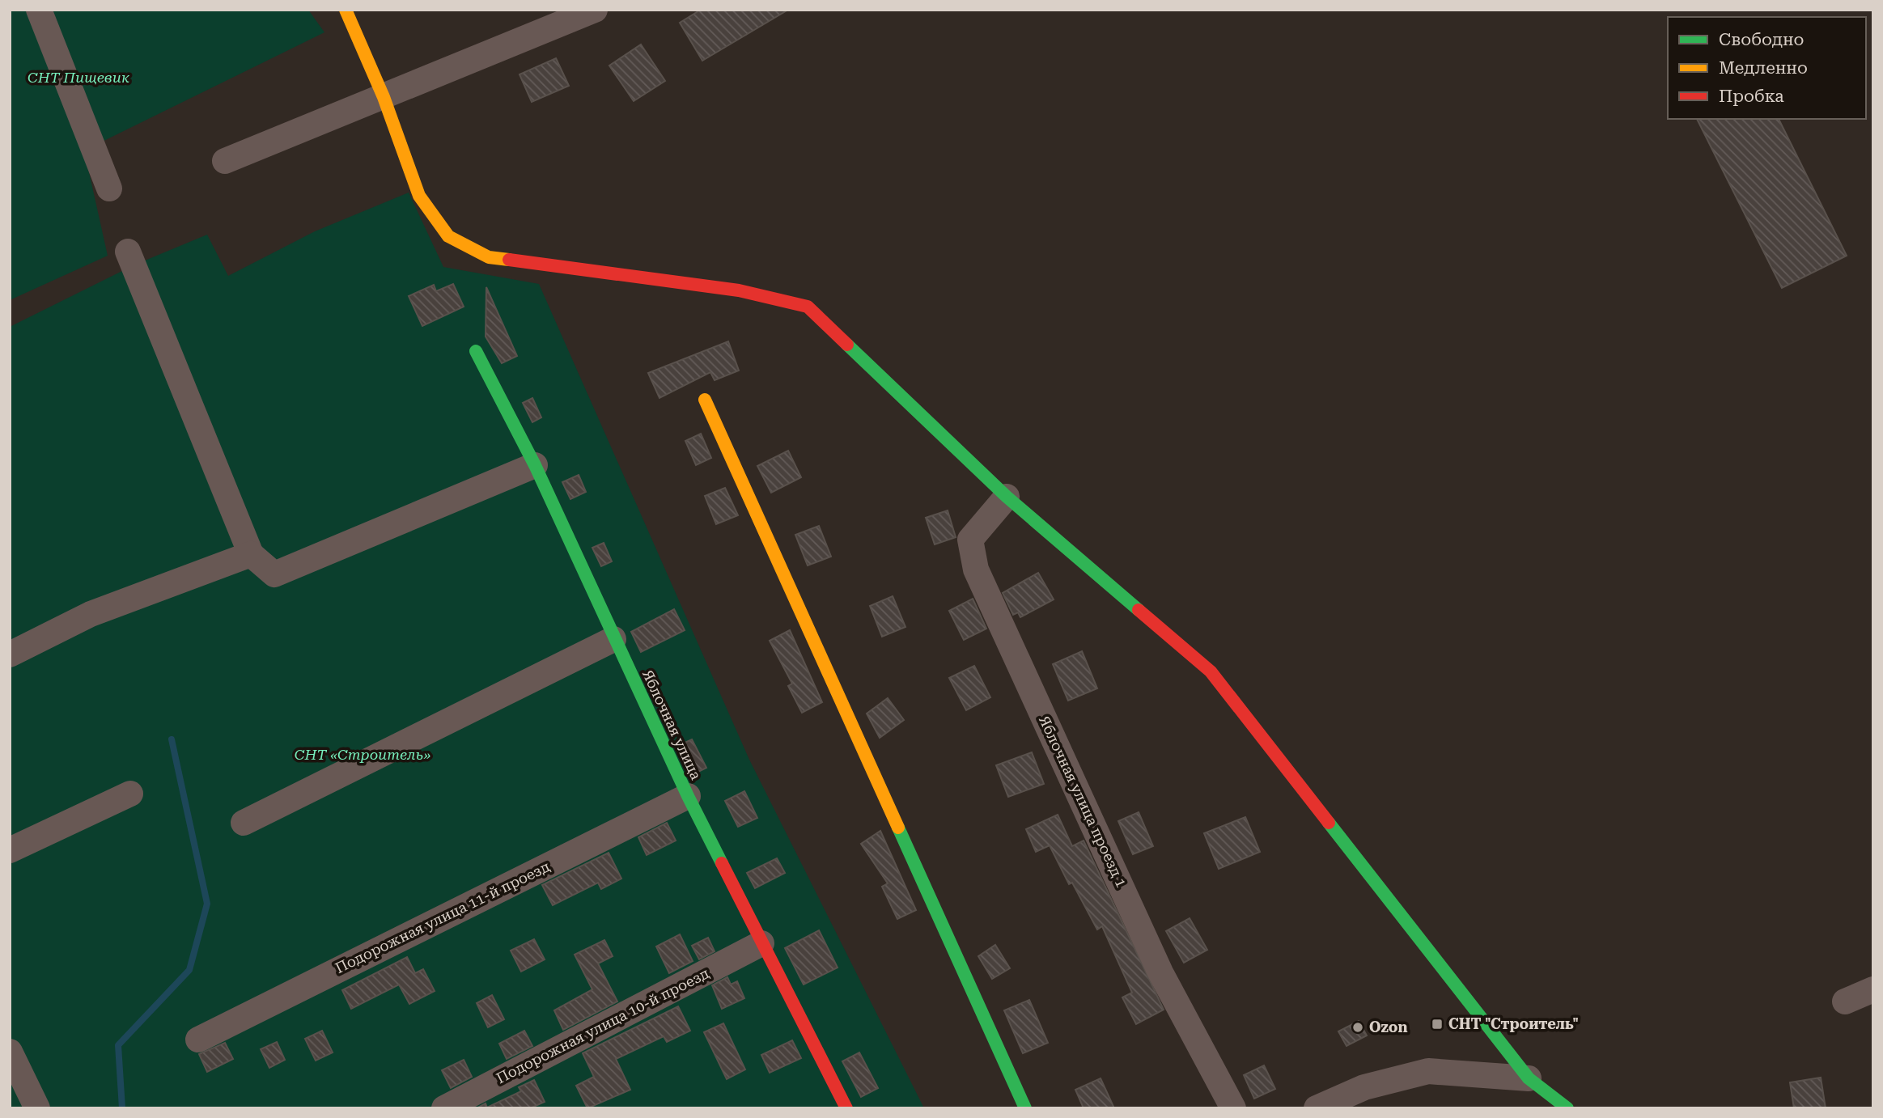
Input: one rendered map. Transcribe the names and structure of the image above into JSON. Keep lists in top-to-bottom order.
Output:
{
  "streets": {
    "street": [
      "Яблочная улица",
      "Яблочная улица проезд 1",
      "Подорожная улица 11-й проезд",
      "Подорожная улица 10-й проезд"
    ]
  },
  "crossings": [
    ["Яблочная улица", "Подорожная улица 11-й проезд"],
    ["Яблочная улица", "Подорожная улица 10-й проезд"]
  ],
  "parks": ["СНТ Пищевик", "СНТ «Строитель»"],
  "places": {
    "transit": ["СНТ \"Строитель\""],
    "other": ["Ozon"]
  },
  "legend": ["Свободно", "Медленно", "Пробка"]
}
